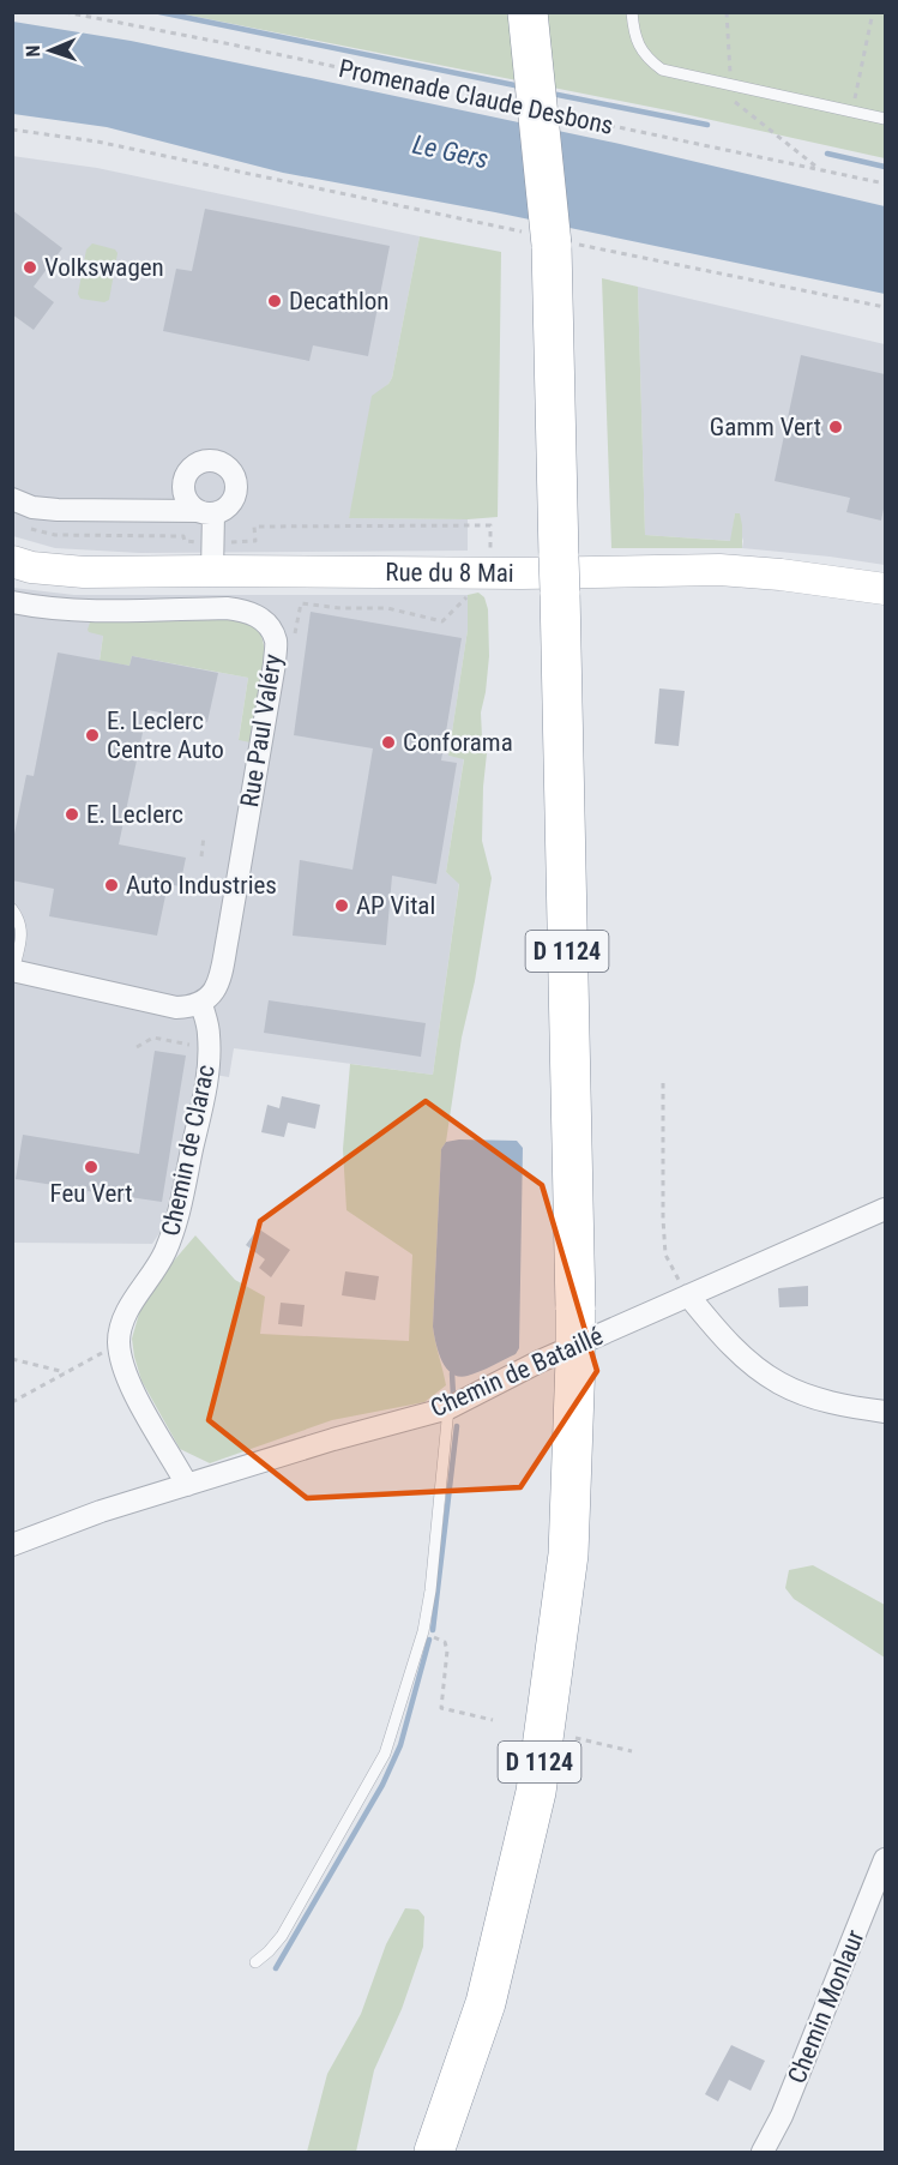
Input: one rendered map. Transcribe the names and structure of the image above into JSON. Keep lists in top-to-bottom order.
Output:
{
  "streets": {
    "highway": ["D 1124"],
    "street": [
      "Rue du 8 Mai",
      "Rue Paul Valéry",
      "Chemin de Clarac",
      "Chemin de Bataillé",
      "Chemin Monlaur"
    ],
    "path": ["Promenade Claude Desbons"]
  },
  "crossings": [
    ["Rue Paul Valéry", "Chemin de Clarac"]
  ],
  "water": ["Le Gers"],
  "places": [
    "Volkswagen",
    "Decathlon",
    "Gamm Vert",
    "E. Leclerc Centre Auto",
    "Conforama",
    "E. Leclerc",
    "Auto Industries",
    "AP Vital",
    "Feu Vert"
  ],
  "north": "left"
}
